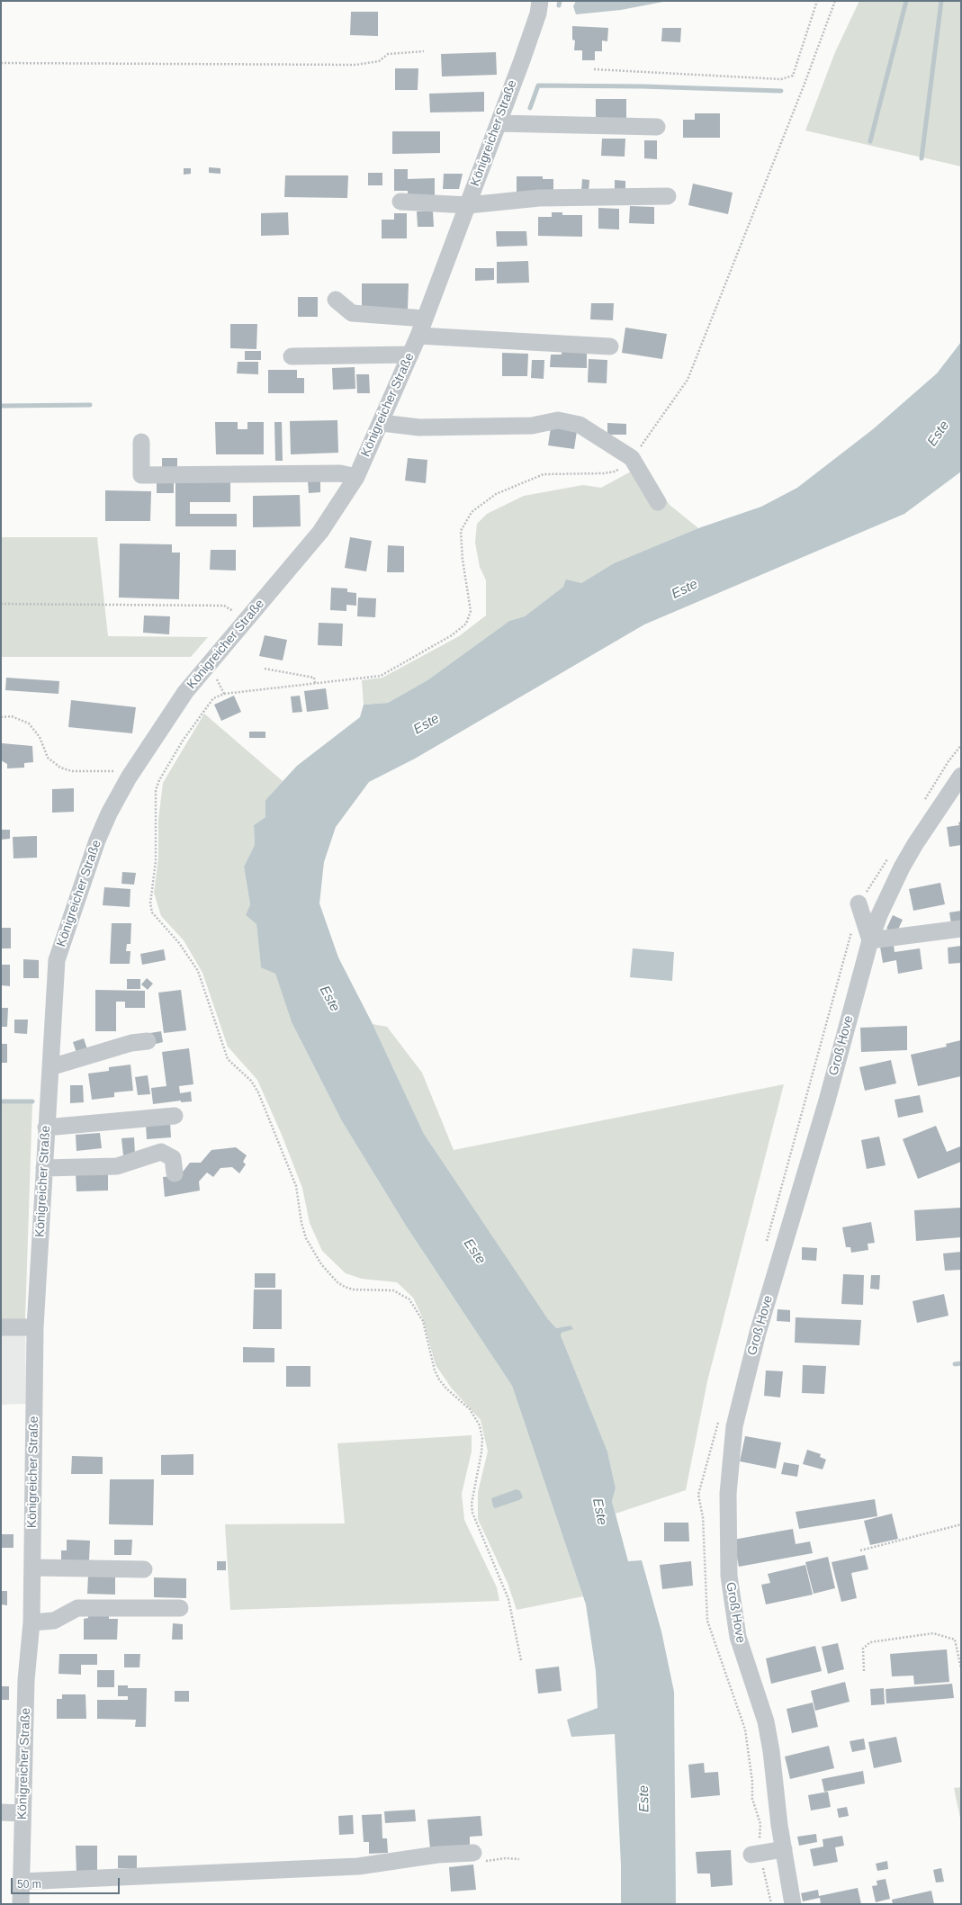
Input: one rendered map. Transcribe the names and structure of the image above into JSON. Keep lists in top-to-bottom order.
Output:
{
  "streets": {
    "street": ["Königreicher Straße", "Groß Hove"]
  },
  "water": ["Este"],
  "scale_bar": "50 m"
}
